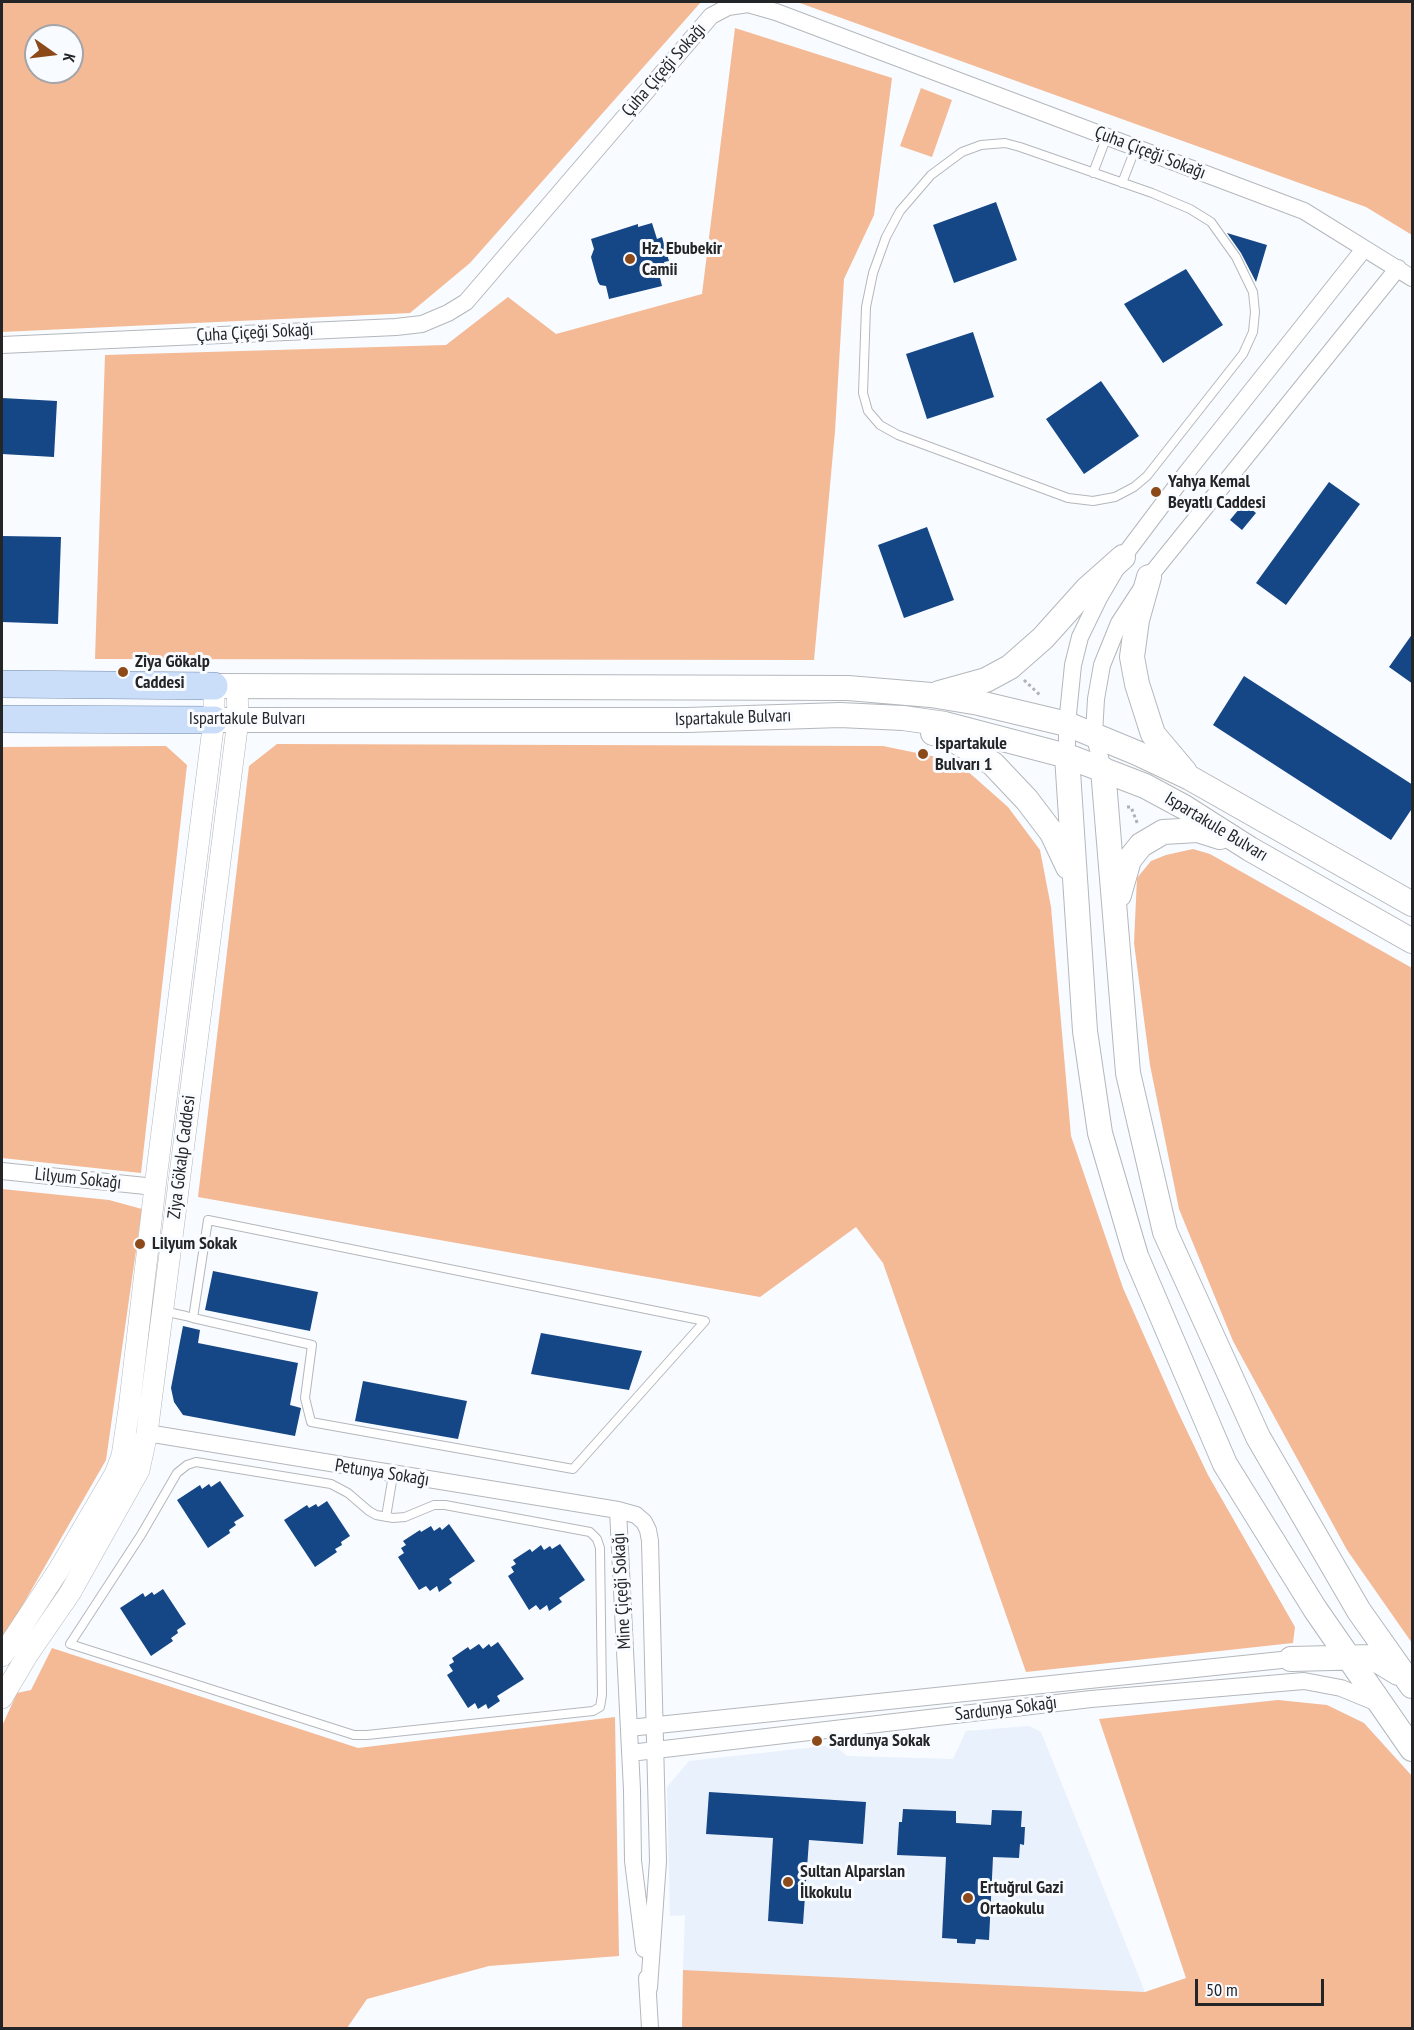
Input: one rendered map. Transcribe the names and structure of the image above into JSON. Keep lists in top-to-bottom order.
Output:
{
  "streets": {
    "main road": ["Ispartakule Bulvarı"],
    "street": [
      "Çuha Çiçeği Sokağı",
      "Ziya Gökalp Caddesi",
      "Lilyum Sokağı",
      "Petunya Sokağı",
      "Mine Çiçeği Sokağı",
      "Sardunya Sokağı"
    ]
  },
  "crossings": [
    ["Ispartakule Bulvarı", "Ziya Gökalp Caddesi"],
    ["Ziya Gökalp Caddesi", "Petunya Sokağı"],
    ["Petunya Sokağı", "Mine Çiçeği Sokağı"],
    ["Mine Çiçeği Sokağı", "Sardunya Sokağı"]
  ],
  "places": [
    "Hz. Ebubekir Camii",
    "Yahya Kemal Beyatlı Caddesi",
    "Ziya Gökalp Caddesi",
    "Ispartakule Bulvarı 1",
    "Lilyum Sokak",
    "Sardunya Sokak",
    "Sultan Alparslan İlkokulu",
    "Ertuğrul Gazi Ortaokulu"
  ],
  "scale_bar": "50 m",
  "north": "right"
}
